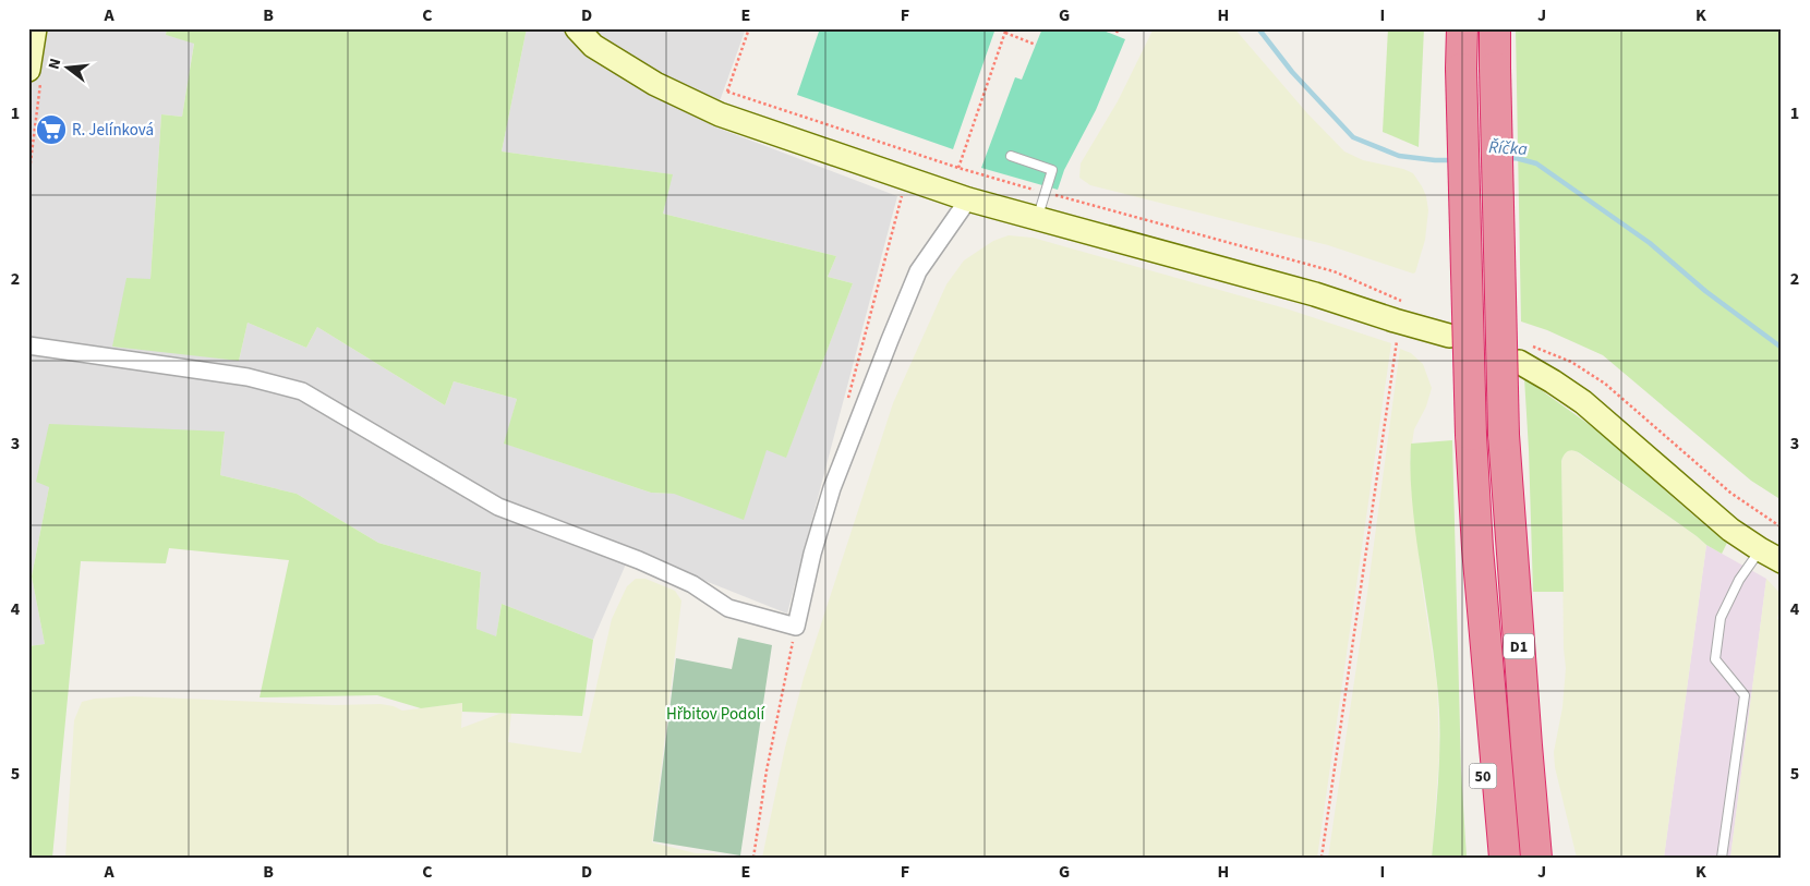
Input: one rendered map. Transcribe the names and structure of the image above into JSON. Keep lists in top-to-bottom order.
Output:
{
  "streets": {
    "highway": ["D1", "50"]
  },
  "crossings": [
    ["D1", "50"]
  ],
  "water": ["Říčka"],
  "parks": ["Hřbitov Podolí"],
  "places": {
    "supermarket": ["R. Jelínková"]
  },
  "north": "left",
  "grid": {
    "columns": [
      "A",
      "B",
      "C",
      "D",
      "E",
      "F",
      "G",
      "H",
      "I",
      "J",
      "K"
    ],
    "rows": [
      "1",
      "2",
      "3",
      "4",
      "5"
    ]
  }
}
